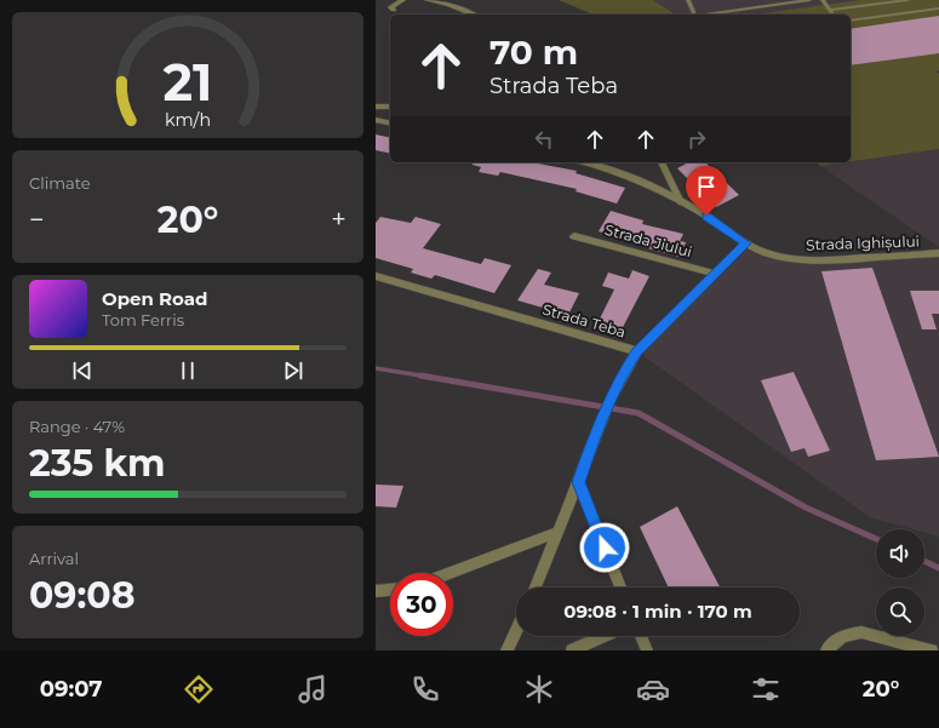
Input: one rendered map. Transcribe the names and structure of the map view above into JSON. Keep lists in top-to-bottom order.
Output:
{
  "streets": {
    "street": ["Strada Jiului", "Strada Ighișului", "Strada Teba"]
  },
  "crossings": [
    ["Strada Jiului", "Strada Teba"],
    ["Strada Ighișului", "Strada Teba"]
  ],
  "page": {
    "turn": ["70 m", "Strada Teba"],
    "tile": [
      "Climate",
      ["Range · 47%", "235 km"],
      ["Arrival", "09:08"]
    ],
    "heat": ["−", "20°", "+"],
    "song": ["Open Road", "Tom Ferris"],
    "limit": "30",
    "trip": "09:08 · 1 min · 170 m",
    "tabs": ["09:07", "20°"],
    "gauge": ["21", "km/h"]
  }
}
